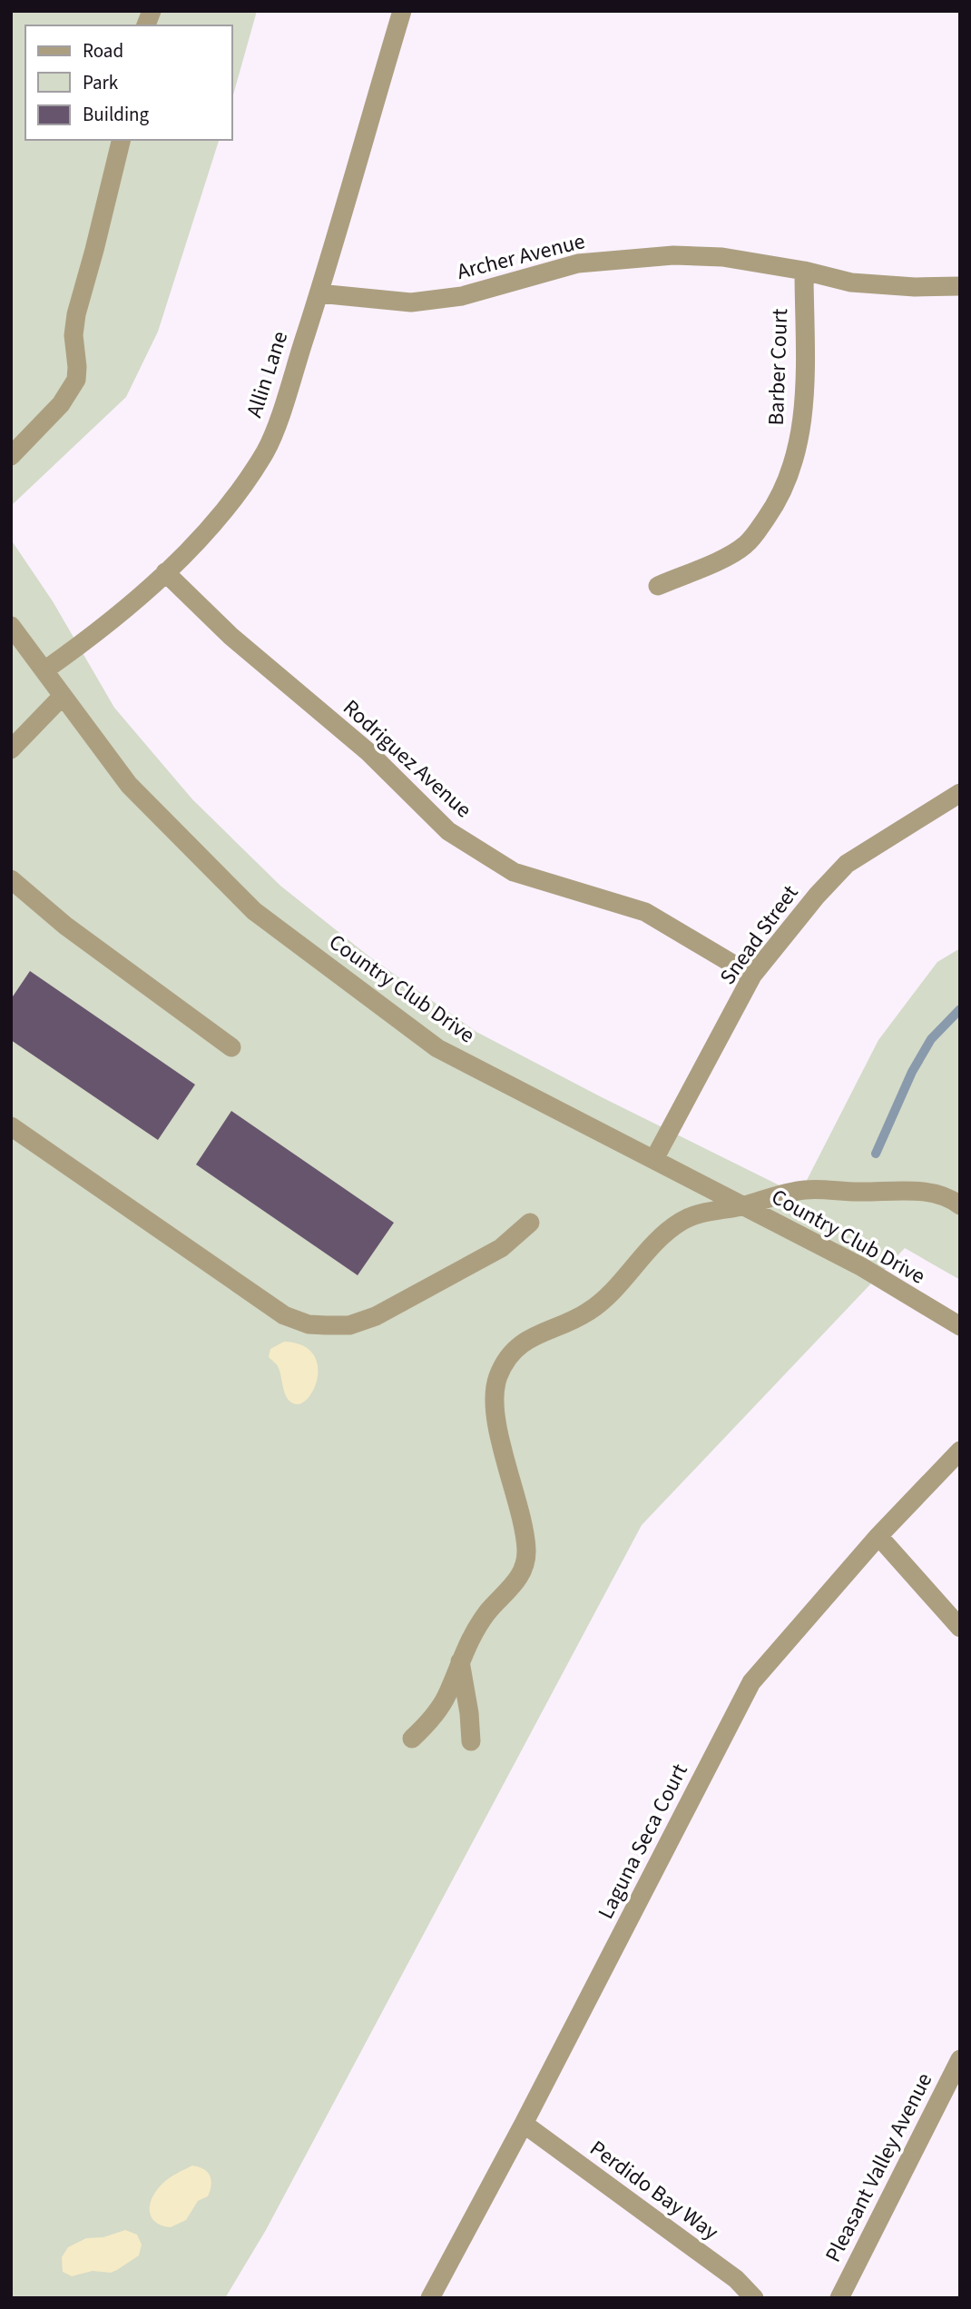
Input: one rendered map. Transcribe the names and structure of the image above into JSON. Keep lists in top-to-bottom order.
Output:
{
  "streets": {
    "street": [
      "Archer Avenue",
      "Barber Court",
      "Allin Lane",
      "Rodriguez Avenue",
      "Snead Street",
      "Country Club Drive",
      "Laguna Seca Court",
      "Pleasant Valley Avenue",
      "Perdido Bay Way"
    ]
  },
  "crossings": [
    ["Archer Avenue", "Barber Court"],
    ["Archer Avenue", "Allin Lane"],
    ["Allin Lane", "Rodriguez Avenue"],
    ["Allin Lane", "Country Club Drive"],
    ["Rodriguez Avenue", "Snead Street"],
    ["Snead Street", "Country Club Drive"],
    ["Laguna Seca Court", "Perdido Bay Way"]
  ],
  "legend": ["Road", "Park", "Building"]
}
